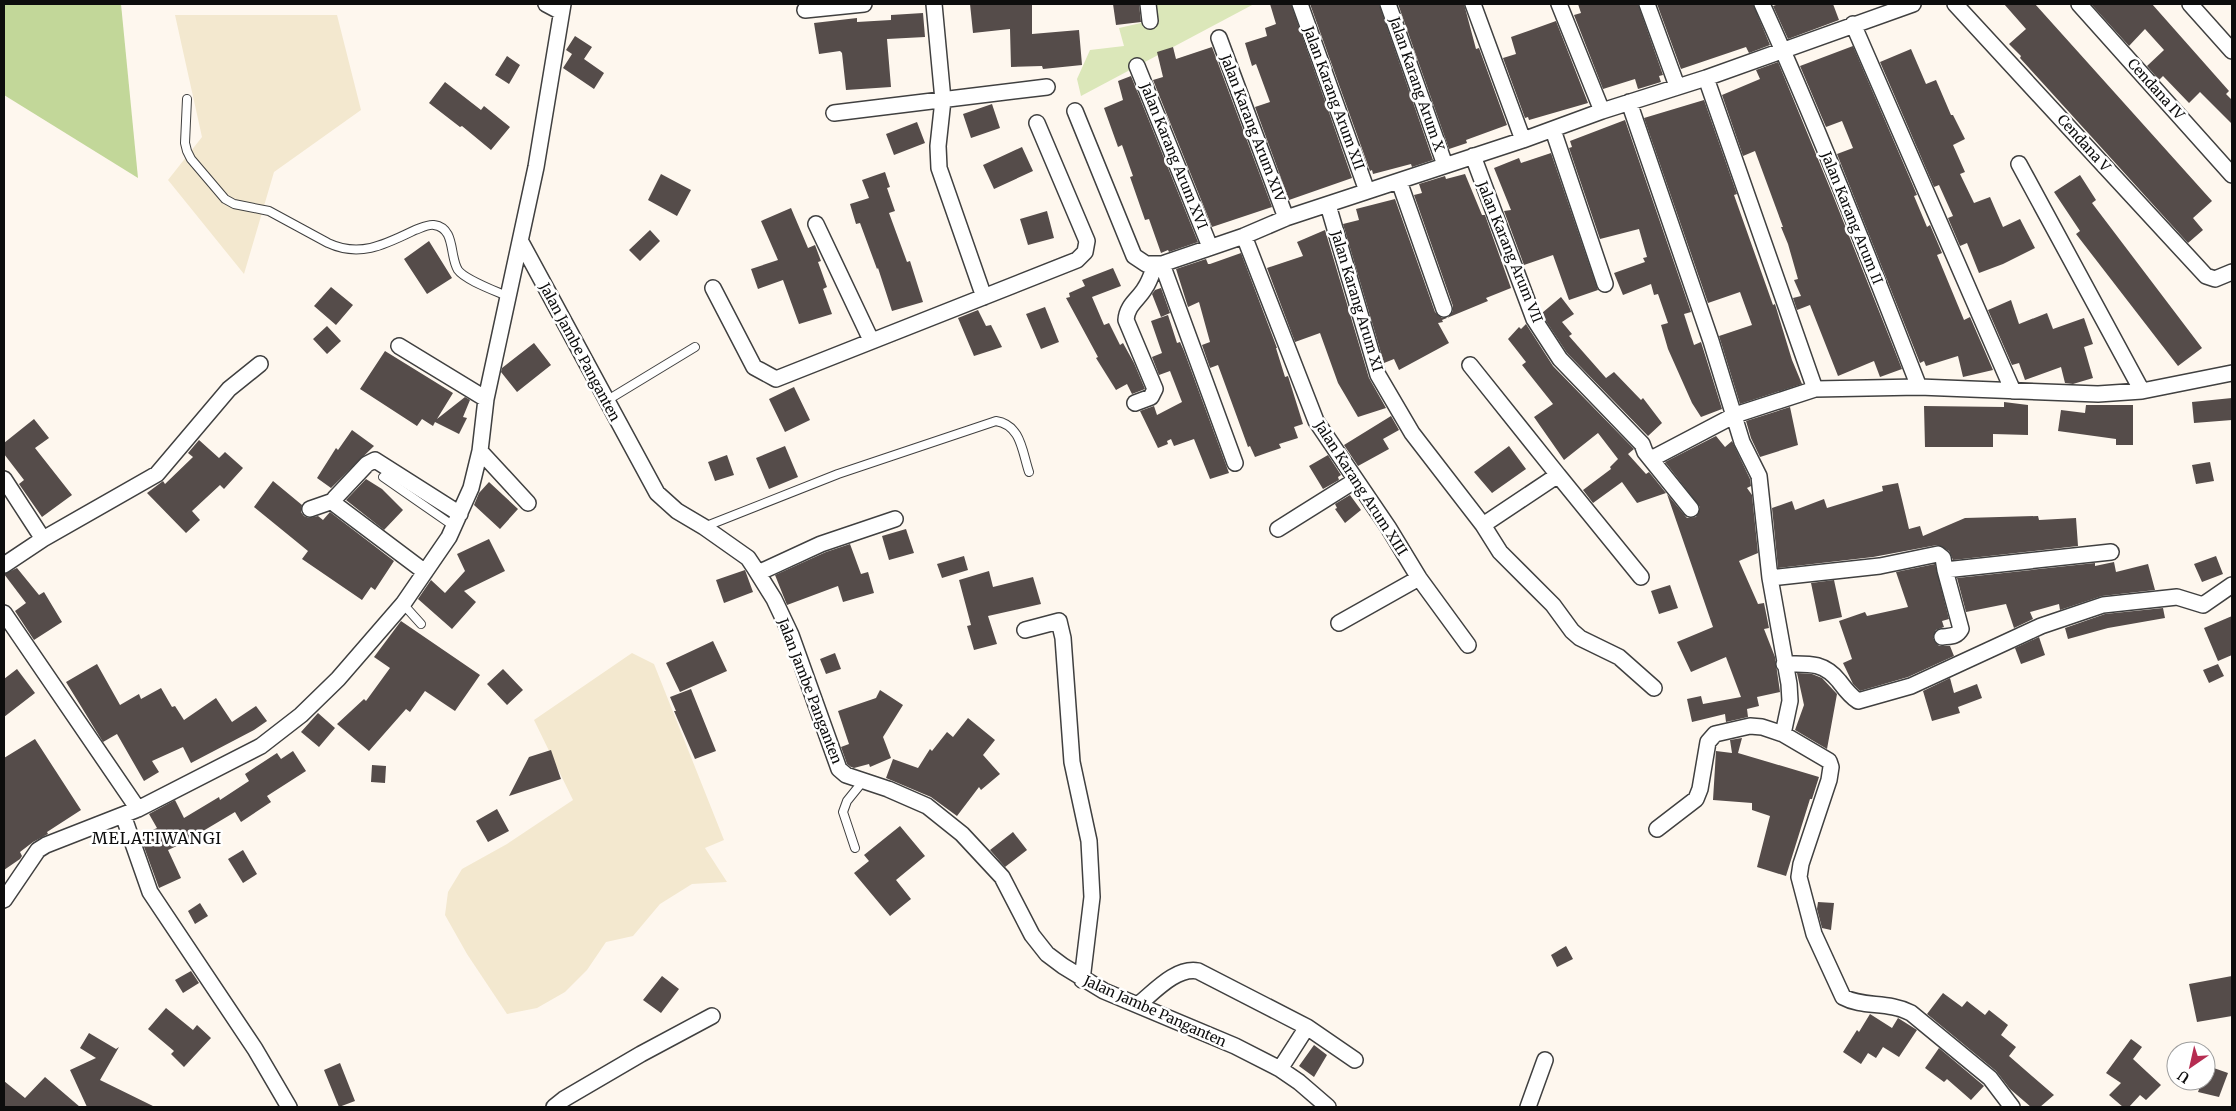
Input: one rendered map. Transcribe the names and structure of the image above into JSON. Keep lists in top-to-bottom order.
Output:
{
  "streets": {
    "street": [
      "Jalan Karang Arum X",
      "Cendana IV",
      "Jalan Karang Arum XII",
      "Jalan Karang Arum XIV",
      "Cendana V",
      "Jalan Karang Arum XVI",
      "Jalan Karang Arum II",
      "Jalan Karang Arum VII",
      "Jalan Karang Arum XI",
      "Jalan Jambe Panganten",
      "Jalan Karang Arum XIII"
    ]
  },
  "districts": ["MELATIWANGI"],
  "north": "bottom left"
}
